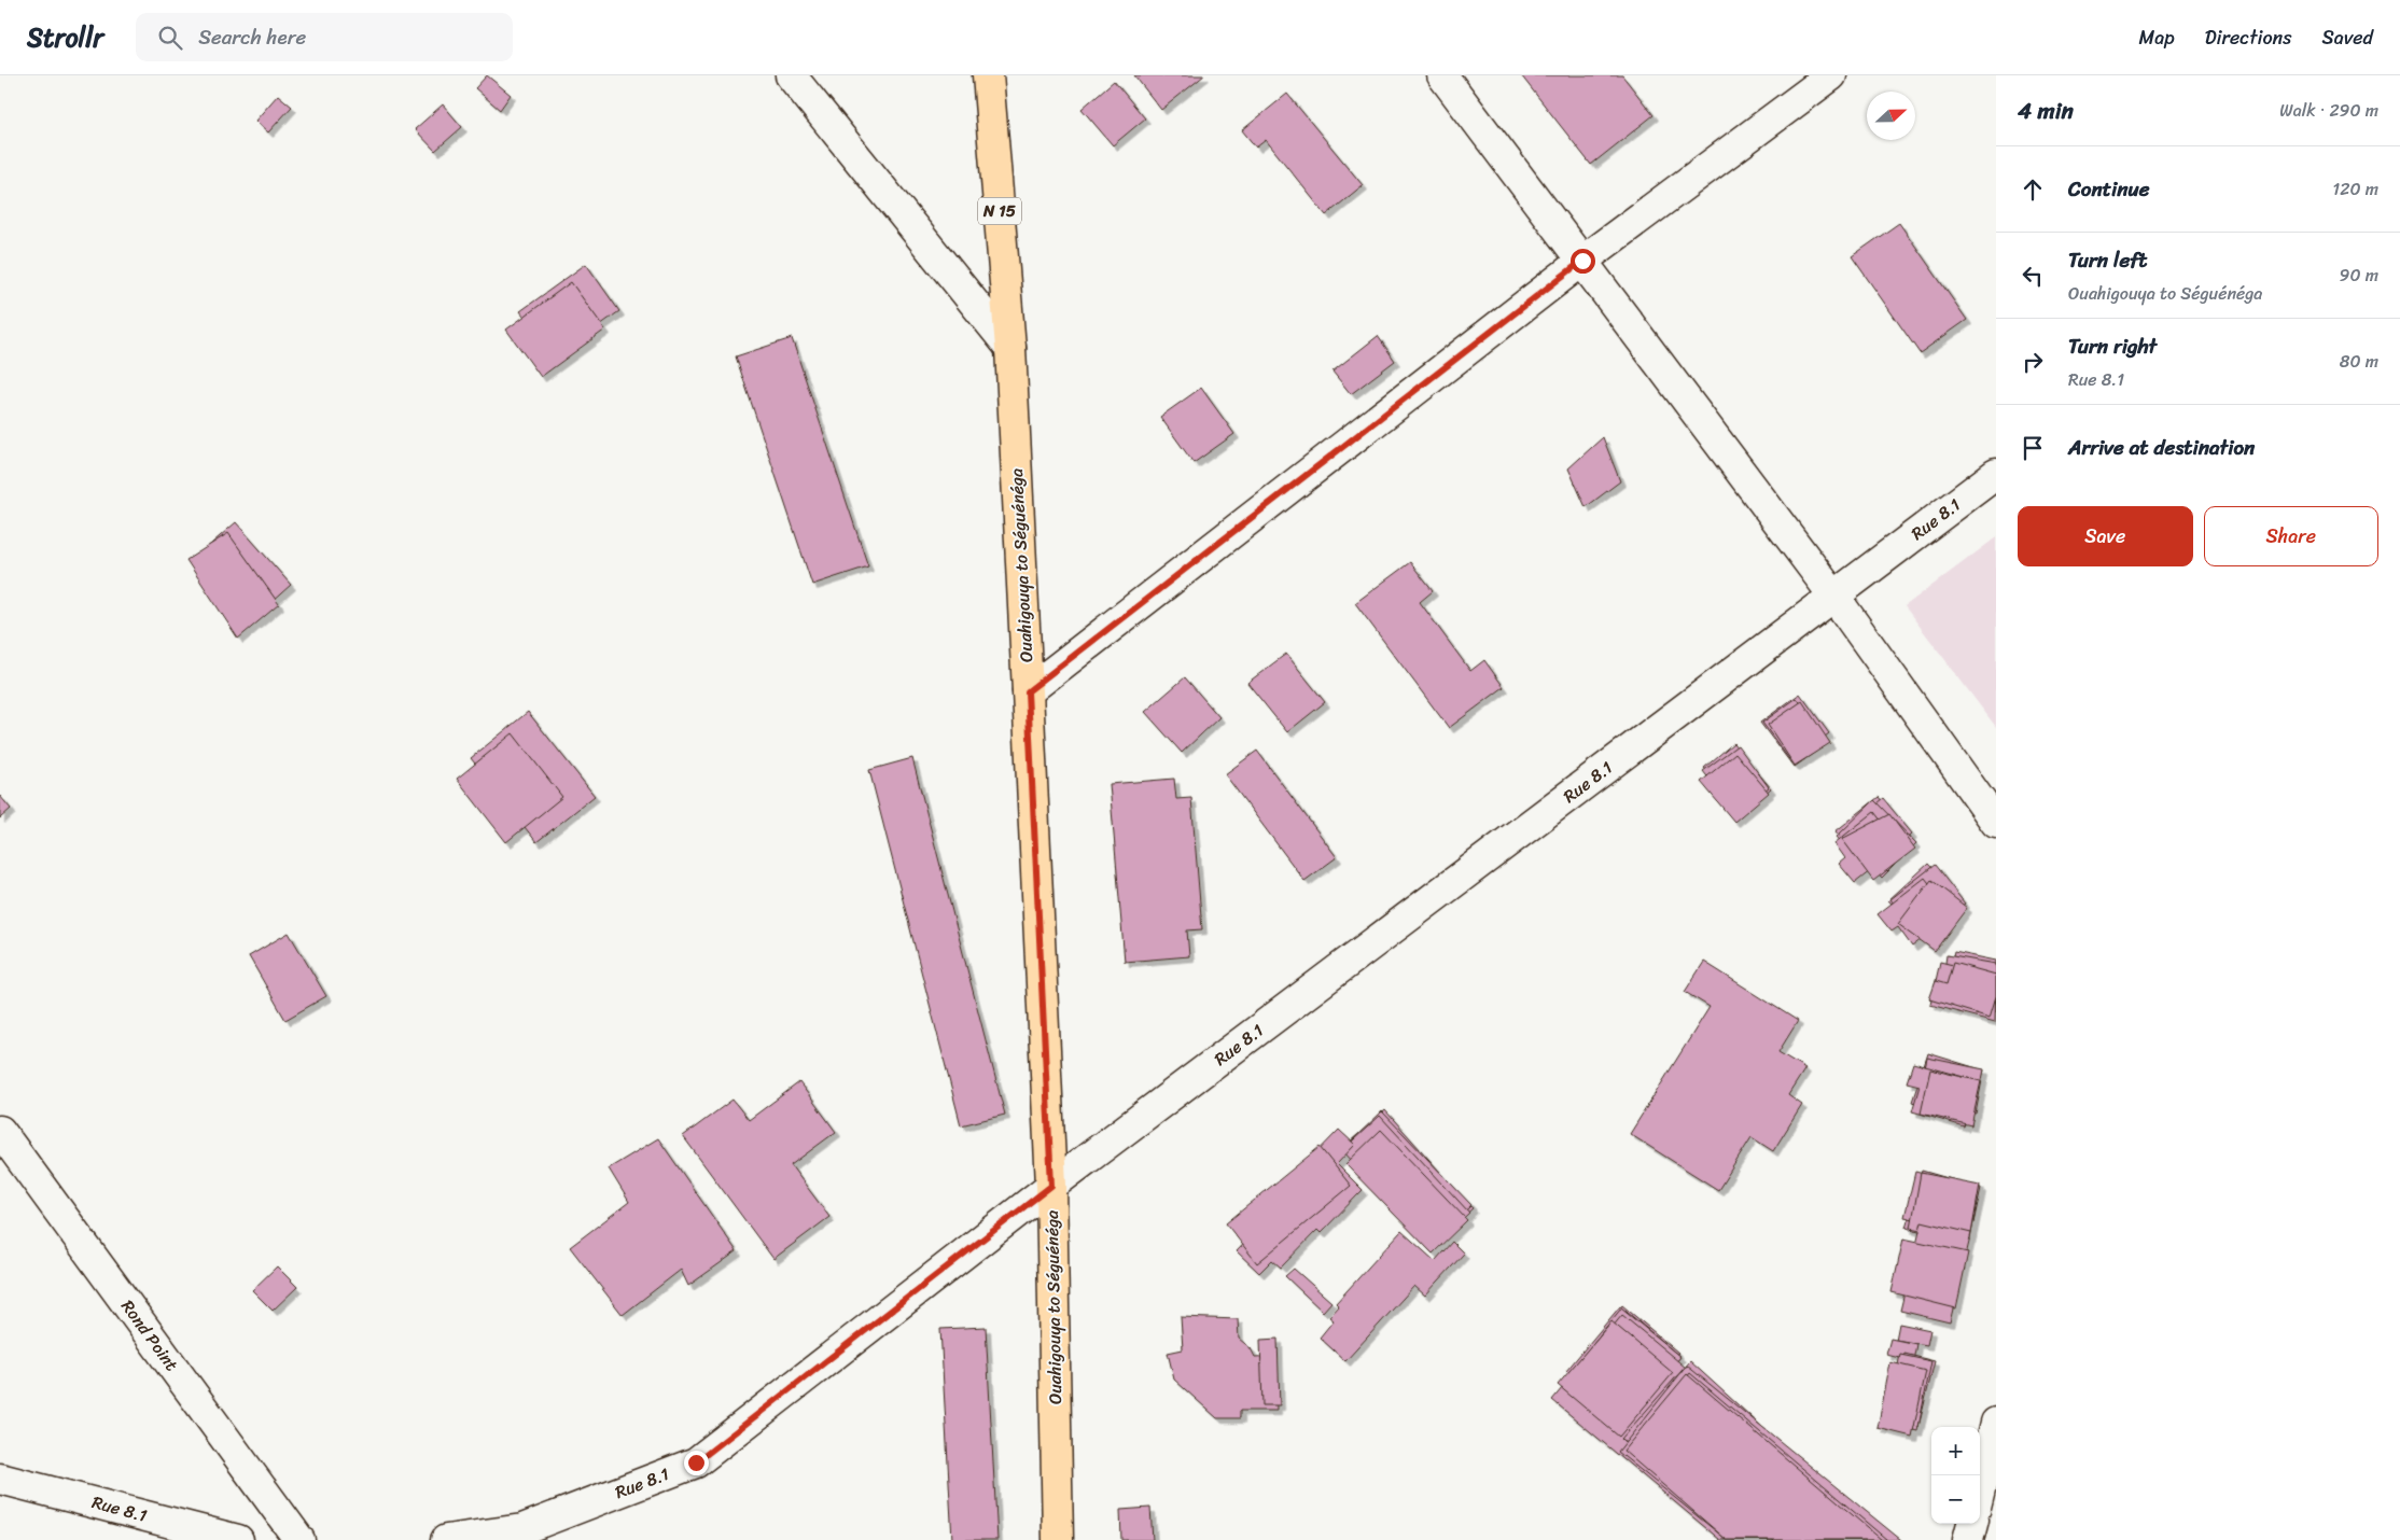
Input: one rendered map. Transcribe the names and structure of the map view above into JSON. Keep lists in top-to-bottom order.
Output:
{
  "streets": {
    "main road": ["N 15", "Ouahigouya to Séguénéga"],
    "street": ["Rue 8.1", "Rond Point"]
  },
  "crossings": [
    ["Rue 8.1", "Ouahigouya to Séguénéga"]
  ],
  "north": "right",
  "page": {
    "header": "Strollr",
    "search": "Search here",
    "nav": ["Map", "Directions", "Saved"],
    "heading": ["4 min", "Walk · 290 m"],
    "list": [
      ["Continue", "120 m"],
      ["Turn left", "Ouahigouya to Séguénéga", "90 m"],
      ["Turn right", "Rue 8.1", "80 m"],
      "Arrive at destination"
    ],
    "buttons": ["Save", "Share"],
    "map_buttons": ["+", "−"]
  }
}
